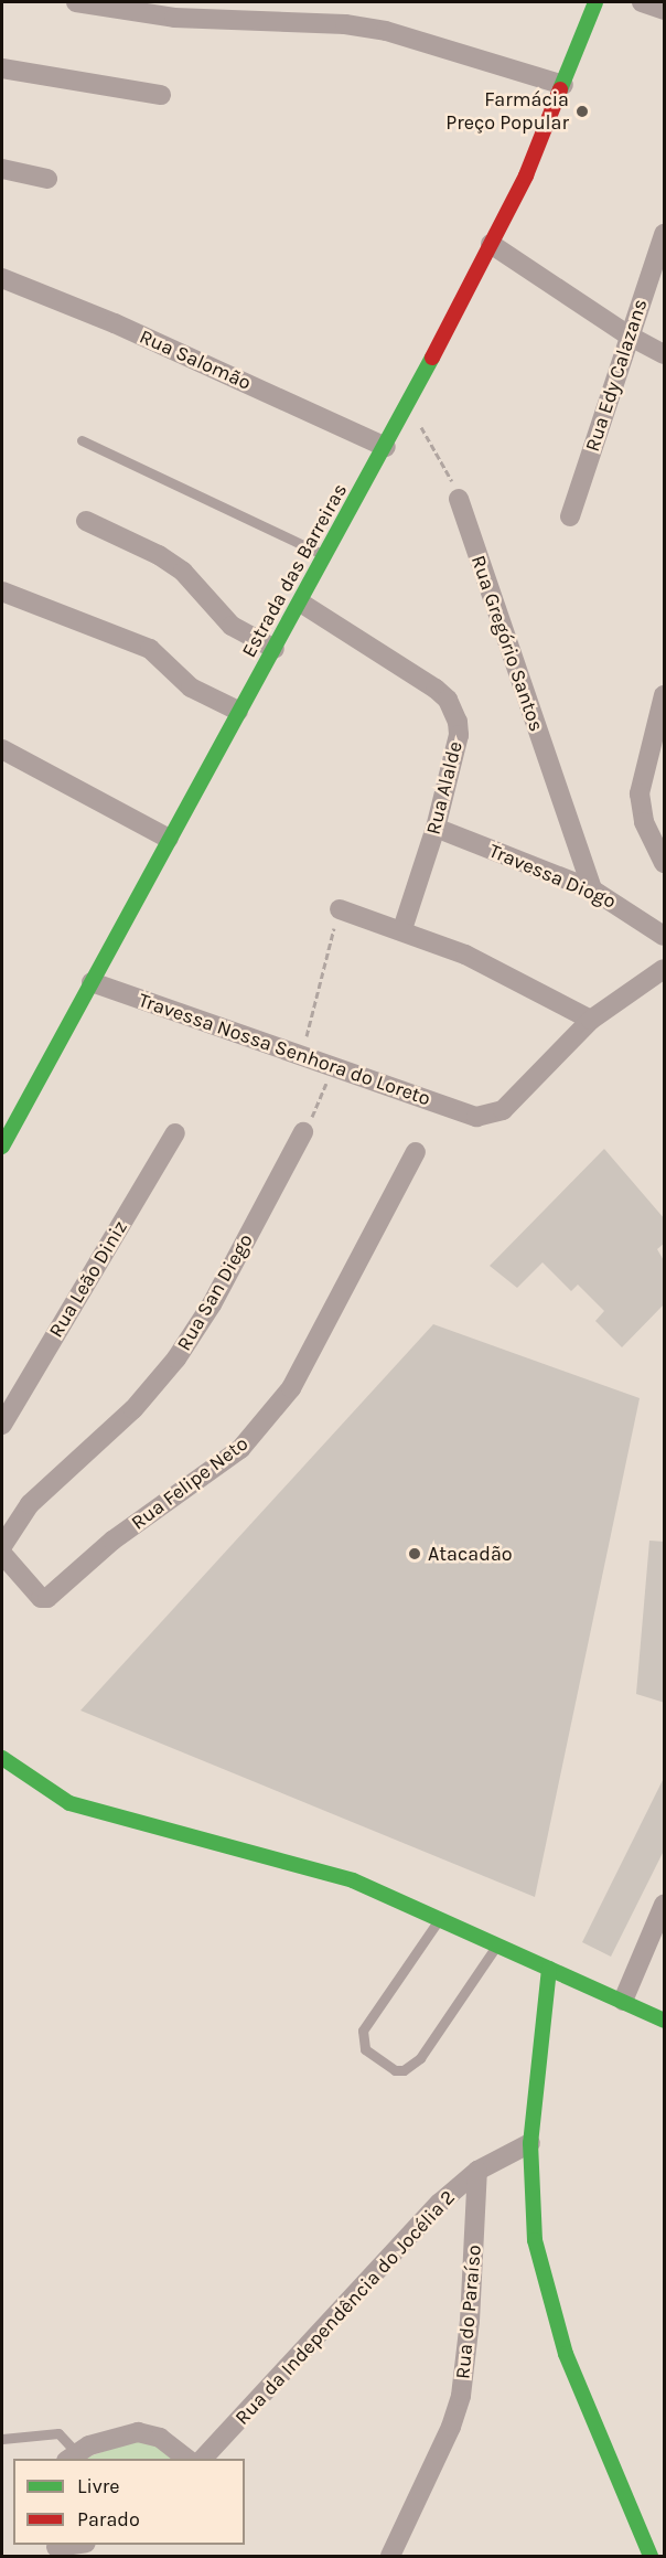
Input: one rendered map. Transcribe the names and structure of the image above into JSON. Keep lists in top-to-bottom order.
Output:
{
  "streets": {
    "main road": ["Estrada das Barreiras"],
    "street": [
      "Rua Salomão",
      "Rua Edy Calazans",
      "Rua Gregório Santos",
      "Rua Alalde",
      "Travessa Diogo",
      "Travessa Nossa Senhora do Loreto",
      "Rua Leão Diniz",
      "Rua San Diego",
      "Rua Felipe Neto",
      "Rua da Independência do Jocélia 2",
      "Rua do Paraíso"
    ]
  },
  "crossings": [
    ["Rua Salomão", "Estrada das Barreiras"],
    ["Estrada das Barreiras", "Rua Alalde"],
    ["Estrada das Barreiras", "Travessa Nossa Senhora do Loreto"],
    ["Rua Gregório Santos", "Travessa Diogo"],
    ["Rua Alalde", "Travessa Diogo"],
    ["Rua da Independência do Jocélia 2", "Rua do Paraíso"]
  ],
  "places": ["Farmácia Preço Popular", "Atacadão"],
  "legend": ["Livre", "Parado"]
}
